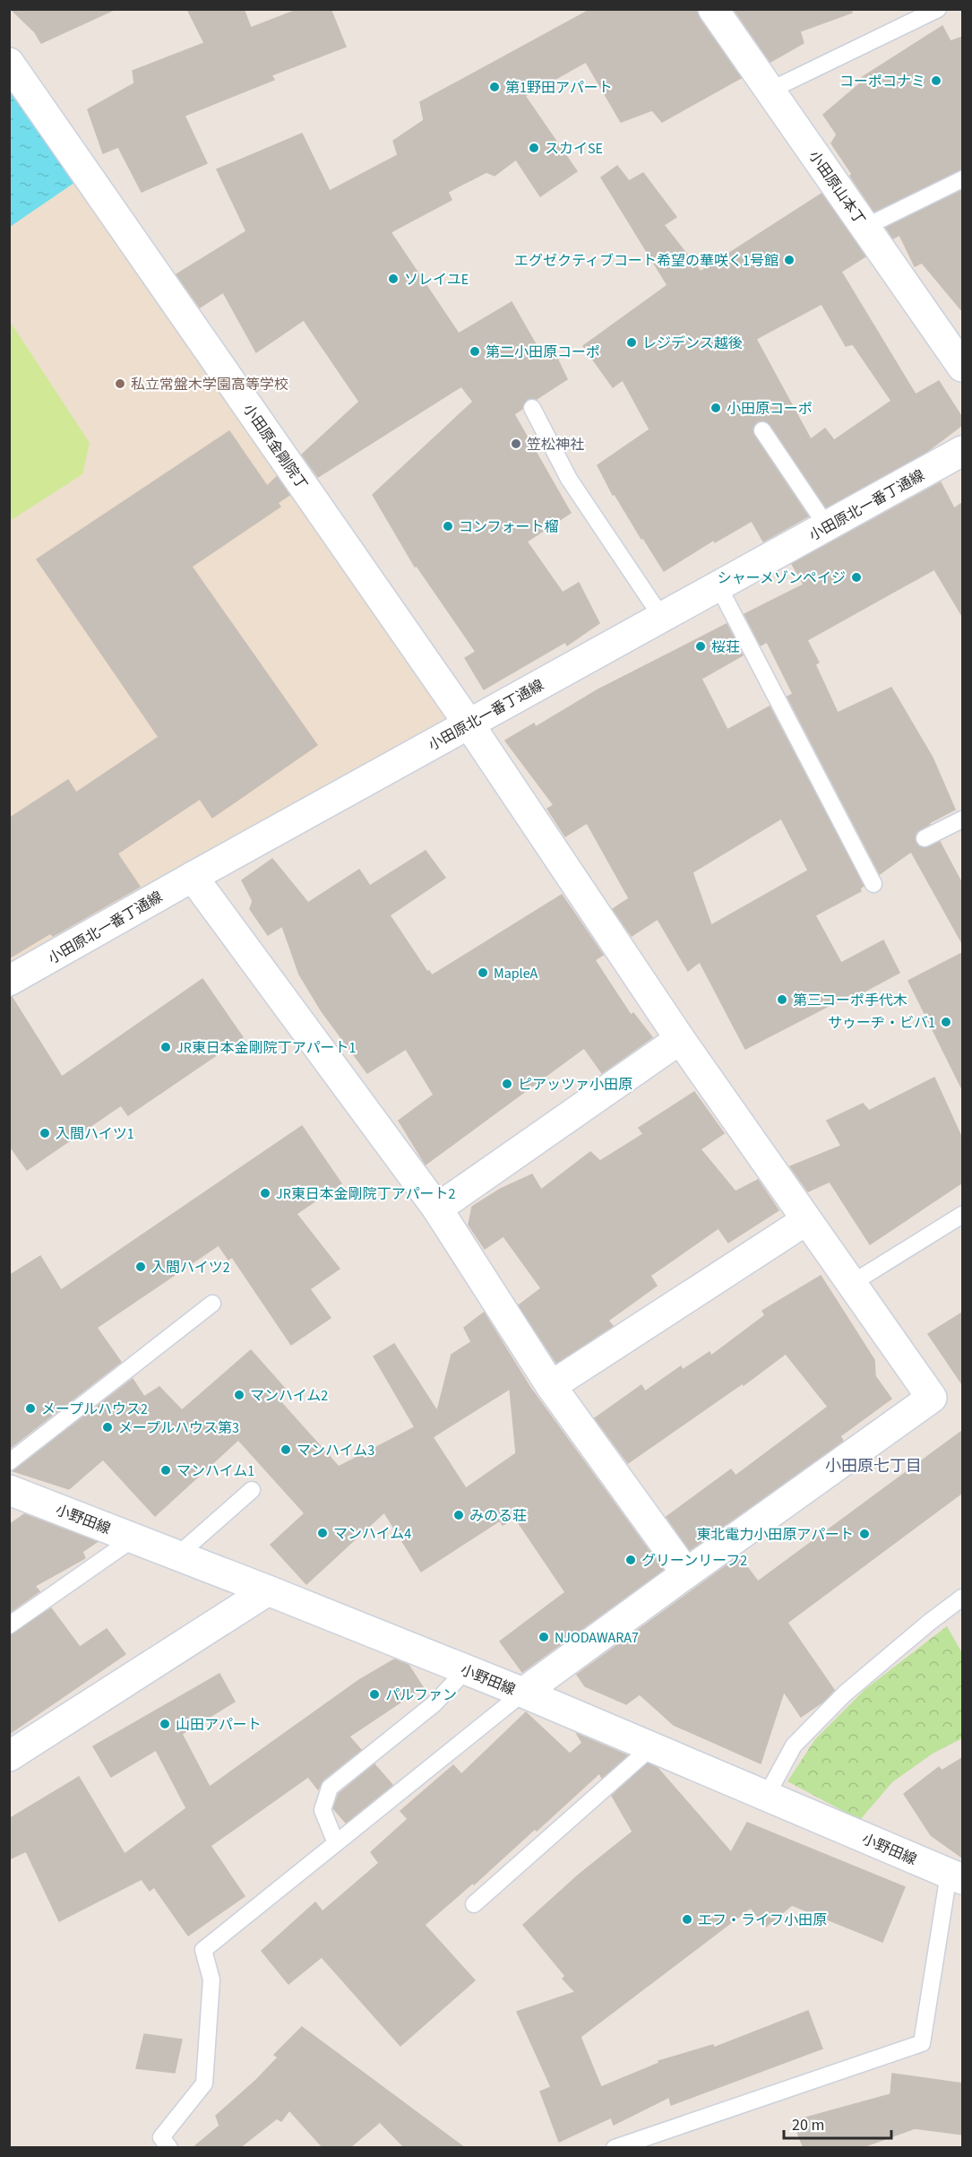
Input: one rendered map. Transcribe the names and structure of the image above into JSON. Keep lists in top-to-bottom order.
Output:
{
  "streets": {
    "street": [
      "小田原山本丁",
      "小田原金剛院丁",
      "小田原北一番丁通線",
      "小野田線"
    ]
  },
  "crossings": [
    ["小田原金剛院丁", "小田原北一番丁通線"]
  ],
  "districts": ["小田原七丁目"],
  "places": [
    "コーポコナミ",
    "第1野田アパート",
    "スカイSE",
    "エグゼクティブコート希望の華咲く1号館",
    "ソレイユE",
    "レジデンス越後",
    "第二小田原コーポ",
    "私立常盤木学園高等学校",
    "小田原コーポ",
    "笠松神社",
    "コンフォート榴",
    "シャーメゾンペイジ",
    "桜荘",
    "MapleA",
    "第三コーポ手代木",
    "サゥーヂ・ビバ1",
    "JR東日本金剛院丁アパート1",
    "ピアッツァ小田原",
    "入間ハイツ1",
    "JR東日本金剛院丁アパート2",
    "入間ハイツ2",
    "マンハイム2",
    "メープルハウス2",
    "メープルハウス第3",
    "マンハイム3",
    "マンハイム1",
    "みのる荘",
    "マンハイム4",
    "東北電力小田原アパート",
    "グリーンリーフ2",
    "NJODAWARA7",
    "パルファン",
    "山田アパート",
    "エフ・ライフ小田原"
  ],
  "scale_bar": "20 m"
}
